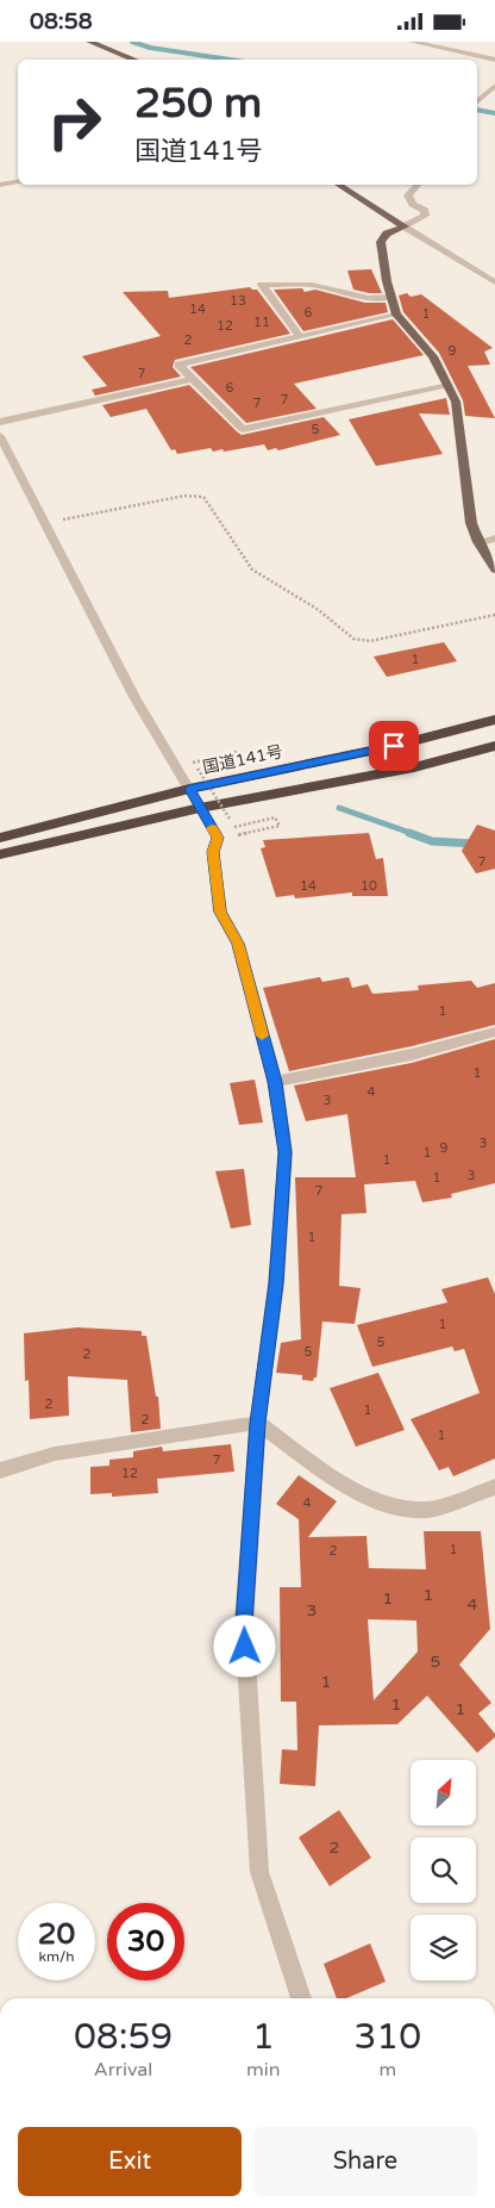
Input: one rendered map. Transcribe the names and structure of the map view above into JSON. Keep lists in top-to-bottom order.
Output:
{
  "streets": {
    "highway": ["国道141号"]
  },
  "house_numbers": [
    "13",
    "14",
    "6",
    "1",
    "11",
    "12",
    "2",
    "9",
    "7",
    "6",
    "7",
    "7",
    "5",
    "1",
    "7",
    "14",
    "10",
    "1",
    "1",
    "4",
    "3",
    "3",
    "9",
    "1",
    "1",
    "3",
    "1",
    "7",
    "1",
    "1",
    "5",
    "5",
    "2",
    "2",
    "1",
    "2",
    "1",
    "7",
    "12",
    "4",
    "1",
    "2",
    "1",
    "1",
    "4",
    "3",
    "5",
    "1",
    "1",
    "1",
    "2"
  ],
  "north": "top right",
  "page": {
    "status": "08:58",
    "turn": ["250 m", "国道141号"],
    "speed": "20 km/h",
    "limit": "30",
    "eta": [
      "08:59",
      "Arrival",
      "1",
      "min",
      "310",
      "m"
    ],
    "buttons": ["Exit", "Share"]
  }
}
